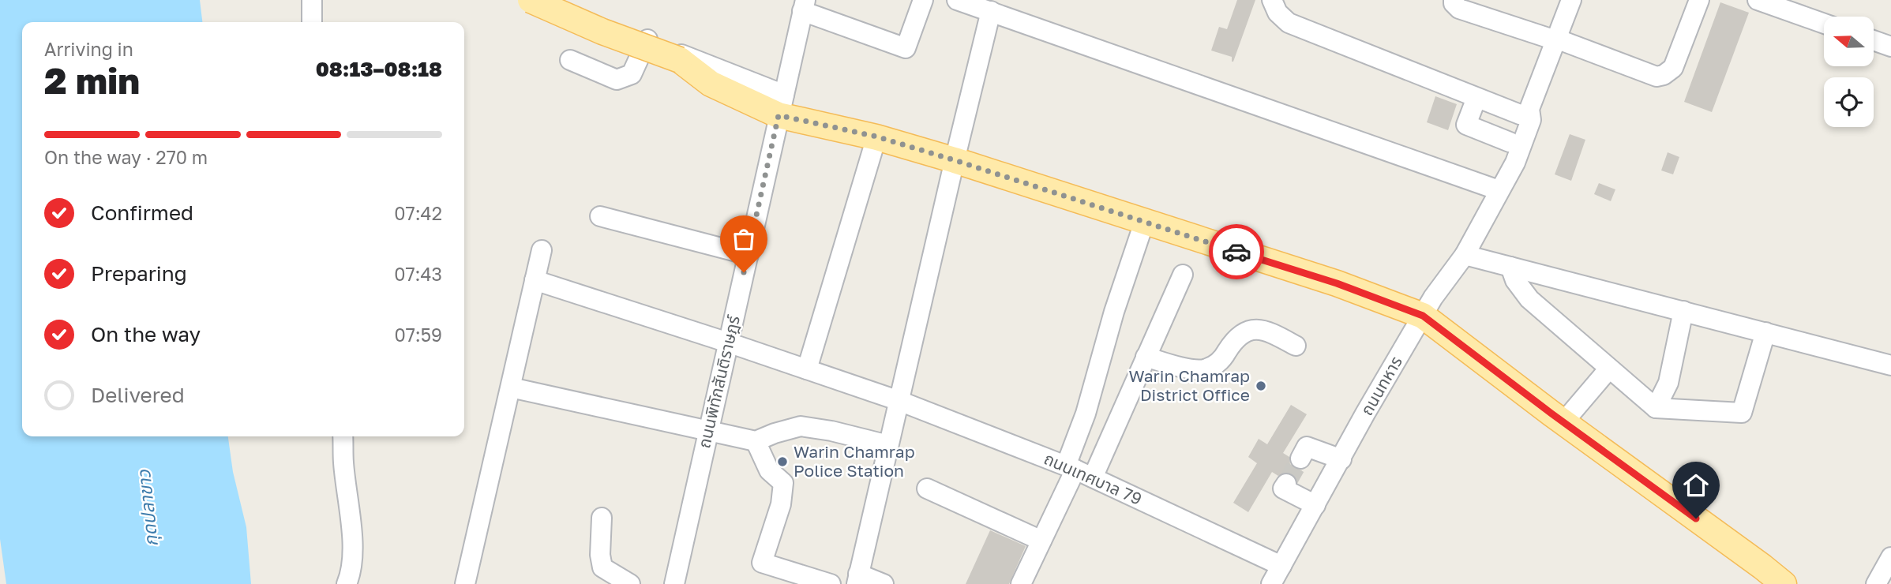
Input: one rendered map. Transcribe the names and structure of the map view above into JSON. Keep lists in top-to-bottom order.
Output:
{
  "streets": {
    "street": ["ถนนพิทักสันติราษฎร์", "ถนนทหาร", "ถนนเทศบาล 79"]
  },
  "crossings": [
    ["ถนนพิทักสันติราษฎร์", "ถนนเทศบาล 79"],
    ["ถนนทหาร", "ถนนเทศบาล 79"]
  ],
  "water": ["กุดปลาขาว"],
  "places": ["Warin Chamrap District Office", "Warin Chamrap Police Station"],
  "north": "left",
  "page": {
    "heading": ["2 min", "Arriving in", "08:13–08:18"],
    "bar": "On the way · 270 m",
    "list": [
      ["Confirmed", "07:42"],
      ["Preparing", "07:43"],
      ["On the way", "07:59"],
      "Delivered"
    ]
  }
}
